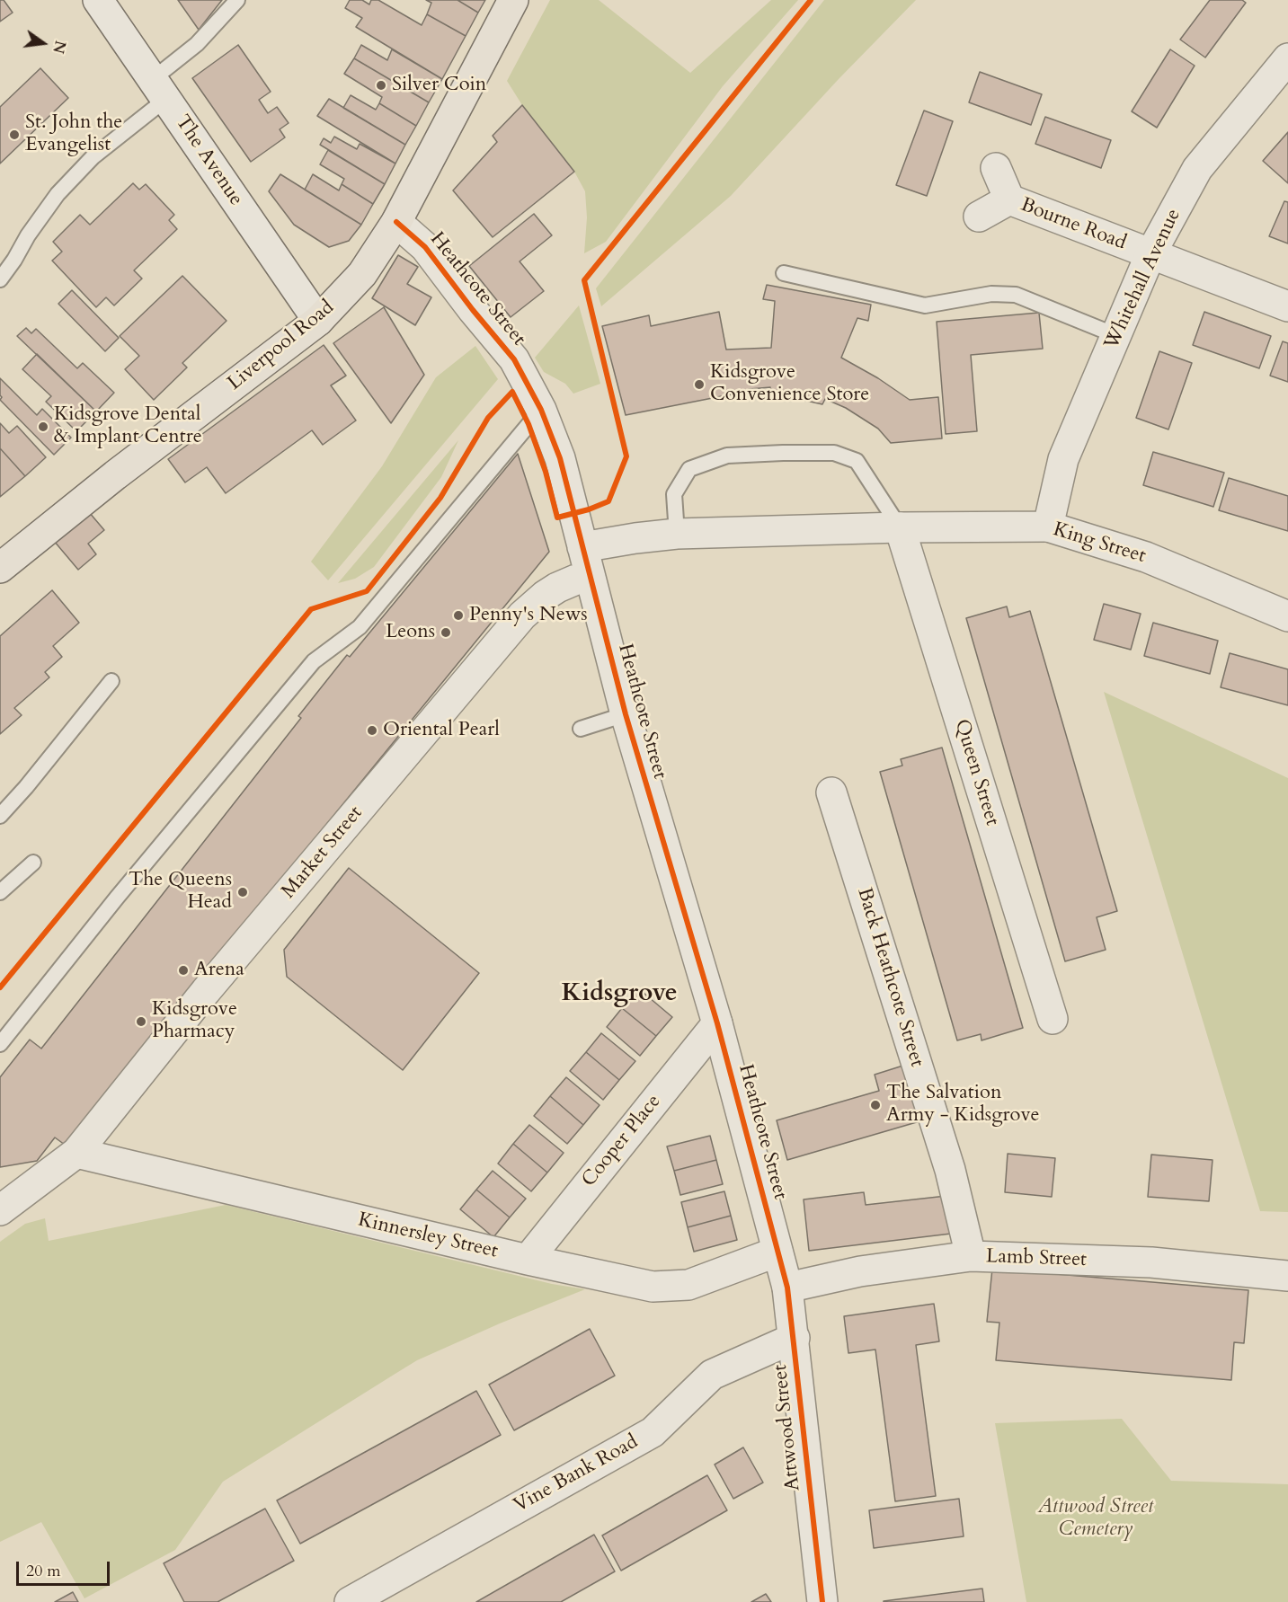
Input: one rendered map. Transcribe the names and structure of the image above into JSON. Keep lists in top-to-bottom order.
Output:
{
  "streets": {
    "main road": ["Liverpool Road"],
    "street": [
      "The Avenue",
      "Bourne Road",
      "Whitehall Avenue",
      "Heathcote Street",
      "King Street",
      "Queen Street",
      "Market Street",
      "Back Heathcote Street",
      "Cooper Place",
      "Kinnersley Street",
      "Lamb Street",
      "Attwood Street",
      "Vine Bank Road"
    ]
  },
  "crossings": [
    ["The Avenue", "Liverpool Road"],
    ["Bourne Road", "Whitehall Avenue"],
    ["Whitehall Avenue", "King Street"],
    ["Heathcote Street", "Liverpool Road"],
    ["Heathcote Street", "King Street"],
    ["Heathcote Street", "Market Street"],
    ["Heathcote Street", "Cooper Place"],
    ["Heathcote Street", "Kinnersley Street"],
    ["Heathcote Street", "Attwood Street"],
    ["King Street", "Queen Street"],
    ["Market Street", "Kinnersley Street"],
    ["Back Heathcote Street", "Lamb Street"],
    ["Cooper Place", "Kinnersley Street"],
    ["Kinnersley Street", "Attwood Street"],
    ["Lamb Street", "Attwood Street"],
    ["Attwood Street", "Vine Bank Road"]
  ],
  "districts": ["Kidsgrove"],
  "parks": ["Attwood Street Cemetery"],
  "places": [
    "Silver Coin",
    "St. John the Evangelist",
    "Kidsgrove Convenience Store",
    "Kidsgrove Dental & Implant Centre",
    "Penny's News",
    "Leons",
    "Oriental Pearl",
    "The Queens Head",
    "Arena",
    "Kidsgrove Pharmacy",
    "The Salvation Army - Kidsgrove"
  ],
  "scale_bar": "20 m",
  "north": "right"
}
